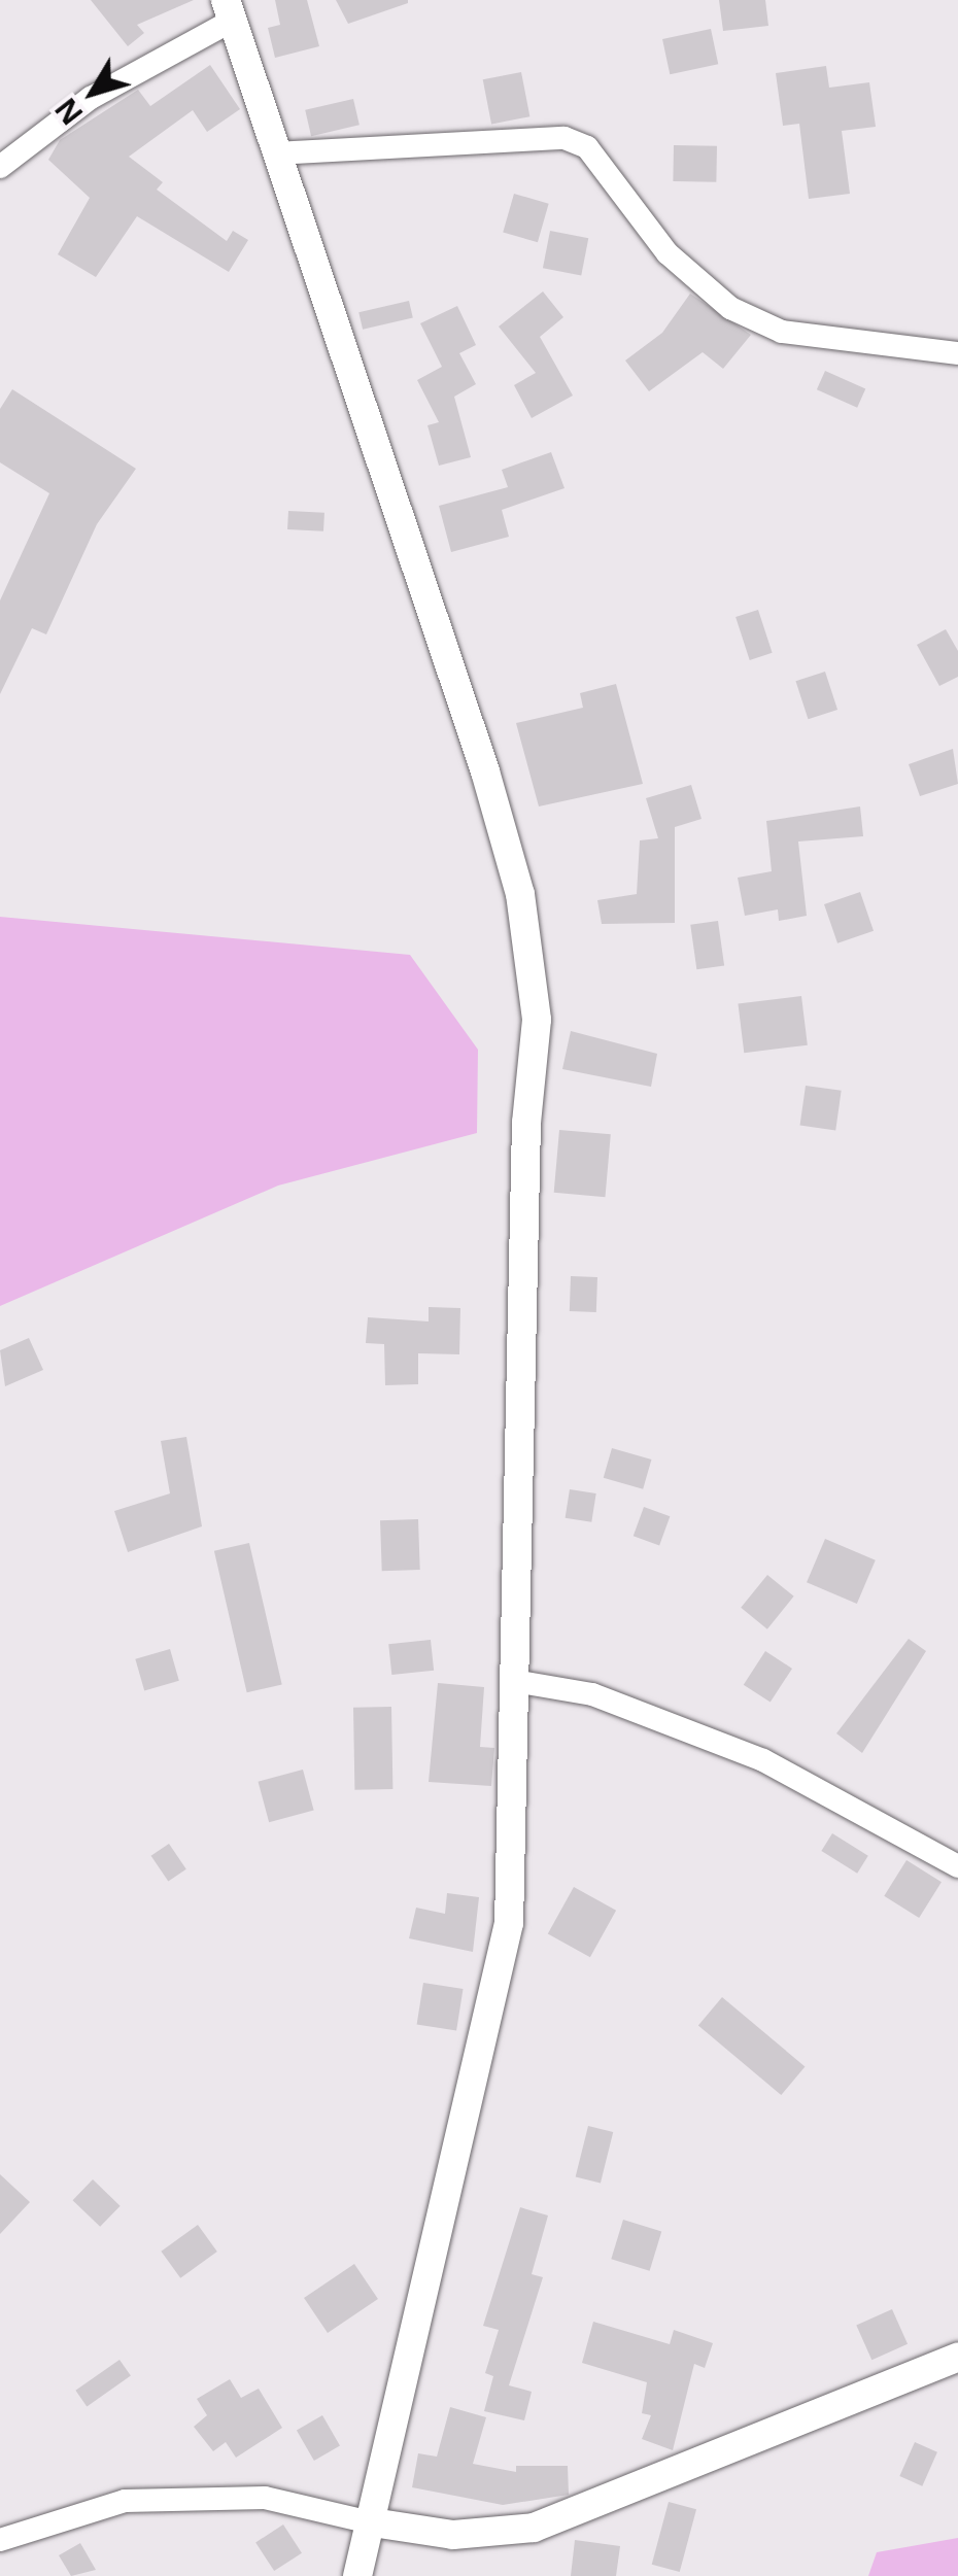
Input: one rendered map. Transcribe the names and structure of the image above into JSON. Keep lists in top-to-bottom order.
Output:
{
  "north": "bottom left"
}
